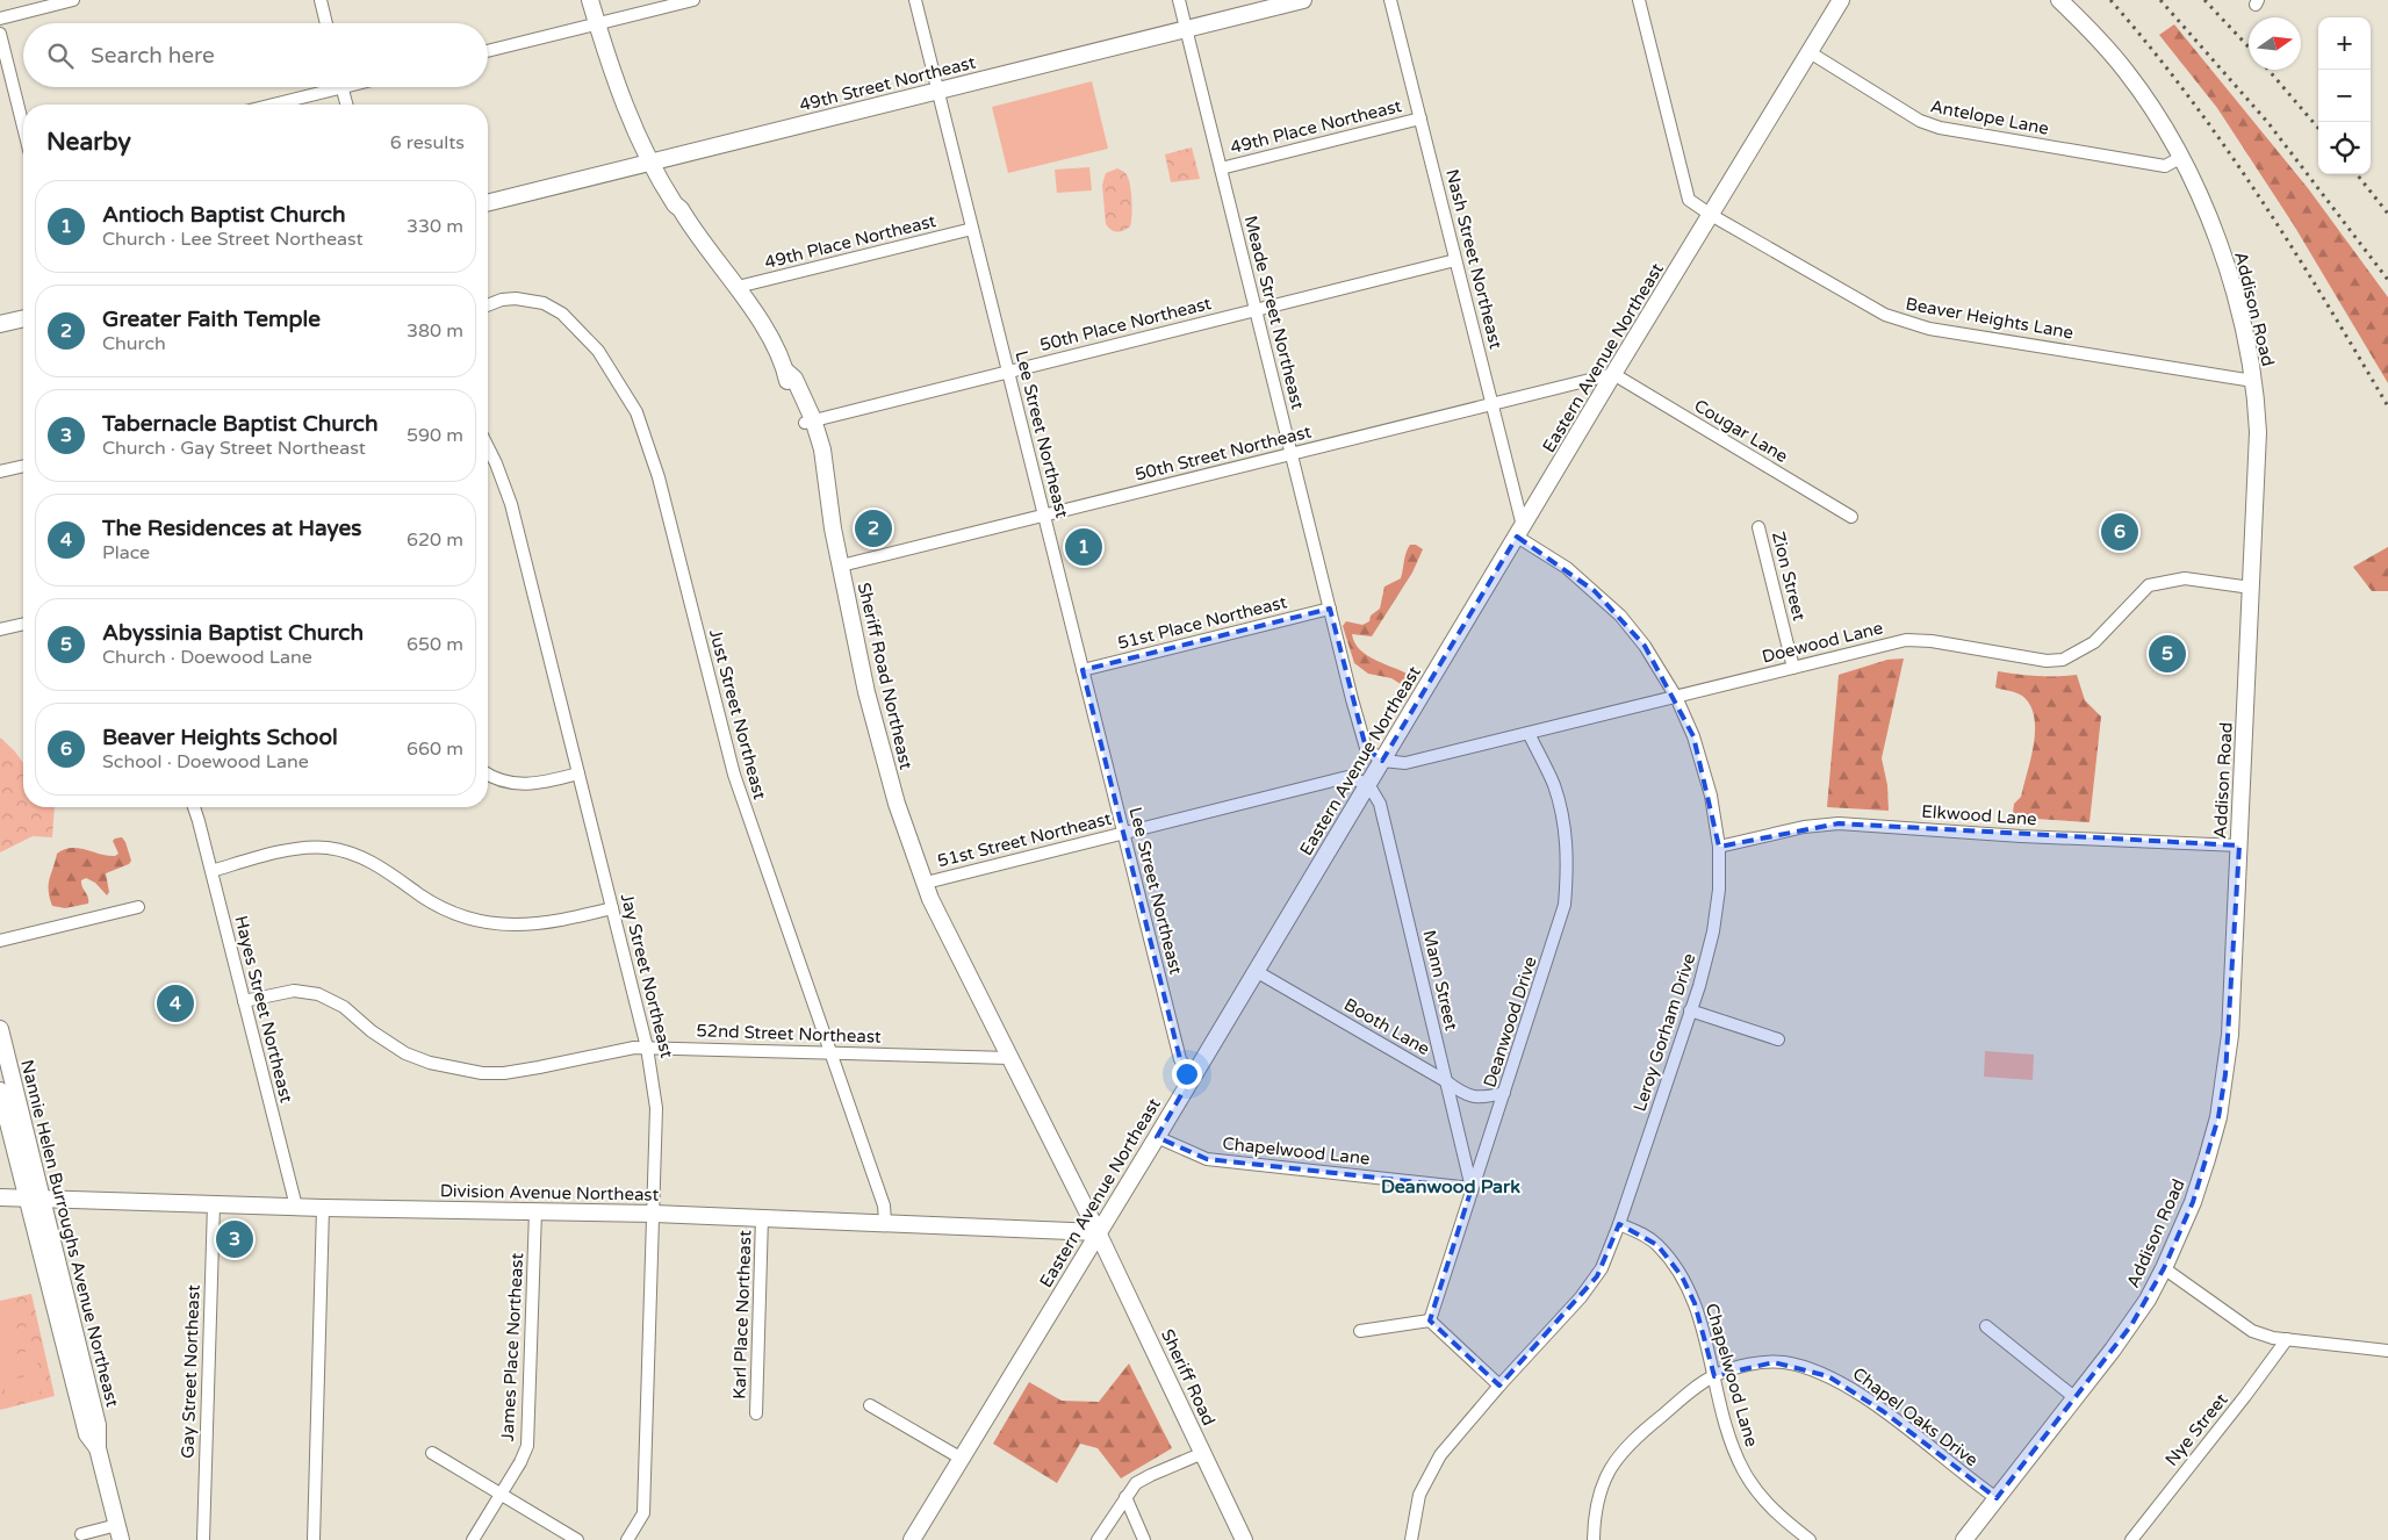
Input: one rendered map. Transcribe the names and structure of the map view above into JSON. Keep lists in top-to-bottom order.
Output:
{
  "streets": {
    "main road": [
      "49th Street Northeast",
      "Addison Road",
      "Eastern Avenue Northeast",
      "Sheriff Road Northeast",
      "Division Avenue Northeast",
      "Nannie Helen Burroughs Avenue Northeast",
      "Sheriff Road"
    ],
    "street": [
      "Antelope Lane",
      "49th Place Northeast",
      "Nash Street Northeast",
      "Meade Street Northeast",
      "Beaver Heights Lane",
      "50th Place Northeast",
      "Cougar Lane",
      "Lee Street Northeast",
      "50th Street Northeast",
      "Zion Street",
      "51st Place Northeast",
      "Doewood Lane",
      "Just Street Northeast",
      "Elkwood Lane",
      "51st Street Northeast",
      "Jay Street Northeast",
      "Mann Street",
      "Hayes Street Northeast",
      "Deanwood Drive",
      "Booth Lane",
      "Leroy Gorham Drive",
      "52nd Street Northeast",
      "Chapelwood Lane",
      "Karl Place Northeast",
      "James Place Northeast",
      "Gay Street Northeast",
      "Chapel Oaks Drive",
      "Nye Street"
    ]
  },
  "crossings": [
    ["49th Street Northeast", "Meade Street Northeast"],
    ["49th Street Northeast", "Lee Street Northeast"],
    ["49th Street Northeast", "Sheriff Road Northeast"],
    ["Antelope Lane", "Addison Road"],
    ["Antelope Lane", "Eastern Avenue Northeast"],
    ["49th Place Northeast", "Nash Street Northeast"],
    ["49th Place Northeast", "Meade Street Northeast"],
    ["49th Place Northeast", "Lee Street Northeast"],
    ["49th Place Northeast", "Sheriff Road Northeast"],
    ["Nash Street Northeast", "50th Place Northeast"],
    ["Nash Street Northeast", "Eastern Avenue Northeast"],
    ["Nash Street Northeast", "50th Street Northeast"],
    ["Nash Street Northeast", "Leroy Gorham Drive"],
    ["Addison Road", "Beaver Heights Lane"],
    ["Addison Road", "Doewood Lane"],
    ["Addison Road", "Elkwood Lane"],
    ["Addison Road", "Chapel Oaks Drive"],
    ["Meade Street Northeast", "50th Place Northeast"],
    ["Meade Street Northeast", "Eastern Avenue Northeast"],
    ["Meade Street Northeast", "50th Street Northeast"],
    ["Meade Street Northeast", "51st Place Northeast"],
    ["Meade Street Northeast", "Doewood Lane"],
    ["Beaver Heights Lane", "Eastern Avenue Northeast"],
    ["50th Place Northeast", "Lee Street Northeast"],
    ["50th Place Northeast", "Sheriff Road Northeast"],
    ["Eastern Avenue Northeast", "Cougar Lane"],
    ["Eastern Avenue Northeast", "Lee Street Northeast"],
    ["Eastern Avenue Northeast", "50th Street Northeast"],
    ["Eastern Avenue Northeast", "Doewood Lane"],
    ["Eastern Avenue Northeast", "Sheriff Road Northeast"],
    ["Eastern Avenue Northeast", "51st Street Northeast"],
    ["Eastern Avenue Northeast", "Mann Street"],
    ["Eastern Avenue Northeast", "Booth Lane"],
    ["Eastern Avenue Northeast", "Leroy Gorham Drive"],
    ["Eastern Avenue Northeast", "Chapelwood Lane"],
    ["Eastern Avenue Northeast", "Division Avenue Northeast"],
    ["Eastern Avenue Northeast", "Sheriff Road"],
    ["Cougar Lane", "50th Street Northeast"],
    ["Lee Street Northeast", "50th Street Northeast"],
    ["Lee Street Northeast", "51st Place Northeast"],
    ["Lee Street Northeast", "51st Street Northeast"],
    ["50th Street Northeast", "Sheriff Road Northeast"],
    ["Zion Street", "Doewood Lane"],
    ["Doewood Lane", "Deanwood Drive"],
    ["Doewood Lane", "Leroy Gorham Drive"],
    ["Sheriff Road Northeast", "51st Street Northeast"],
    ["Sheriff Road Northeast", "52nd Street Northeast"],
    ["Sheriff Road Northeast", "Division Avenue Northeast"],
    ["Sheriff Road Northeast", "Sheriff Road"],
    ["Just Street Northeast", "52nd Street Northeast"],
    ["Just Street Northeast", "Division Avenue Northeast"],
    ["Elkwood Lane", "Leroy Gorham Drive"],
    ["51st Street Northeast", "Mann Street"],
    ["Jay Street Northeast", "52nd Street Northeast"],
    ["Jay Street Northeast", "Division Avenue Northeast"],
    ["Mann Street", "Deanwood Drive"],
    ["Mann Street", "Booth Lane"],
    ["Mann Street", "Chapelwood Lane"],
    ["Hayes Street Northeast", "52nd Street Northeast"],
    ["Hayes Street Northeast", "Division Avenue Northeast"],
    ["Deanwood Drive", "Booth Lane"],
    ["Deanwood Drive", "Chapelwood Lane"],
    ["Leroy Gorham Drive", "Chapelwood Lane"],
    ["Chapelwood Lane", "Chapel Oaks Drive"],
    ["Division Avenue Northeast", "Nannie Helen Burroughs Avenue Northeast"],
    ["Division Avenue Northeast", "Karl Place Northeast"],
    ["Division Avenue Northeast", "James Place Northeast"],
    ["Division Avenue Northeast", "Gay Street Northeast"],
    ["Division Avenue Northeast", "Sheriff Road"]
  ],
  "districts": ["Deanwood Park"],
  "north": "right",
  "page": {
    "map_buttons": ["+", "−"],
    "search": "Search here",
    "heading": ["Nearby", "6 results"],
    "list": [
      {
        "mark": "1",
        "name": "Antioch Baptist Church",
        "note": "Church · Lee Street Northeast",
        "value": "330 m"
      },
      {
        "mark": "2",
        "name": "Greater Faith Temple",
        "note": "Church",
        "value": "380 m"
      },
      {
        "mark": "3",
        "name": "Tabernacle Baptist Church",
        "note": "Church · Gay Street Northeast",
        "value": "590 m"
      },
      {
        "mark": "4",
        "name": "The Residences at Hayes",
        "note": "Place",
        "value": "620 m"
      },
      {
        "mark": "5",
        "name": "Abyssinia Baptist Church",
        "note": "Church · Doewood Lane",
        "value": "650 m"
      },
      {
        "mark": "6",
        "name": "Beaver Heights School",
        "note": "School · Doewood Lane",
        "value": "660 m"
      }
    ],
    "pins": [
      "2",
      "6",
      "1",
      "5",
      "4",
      "3"
    ]
  }
}
